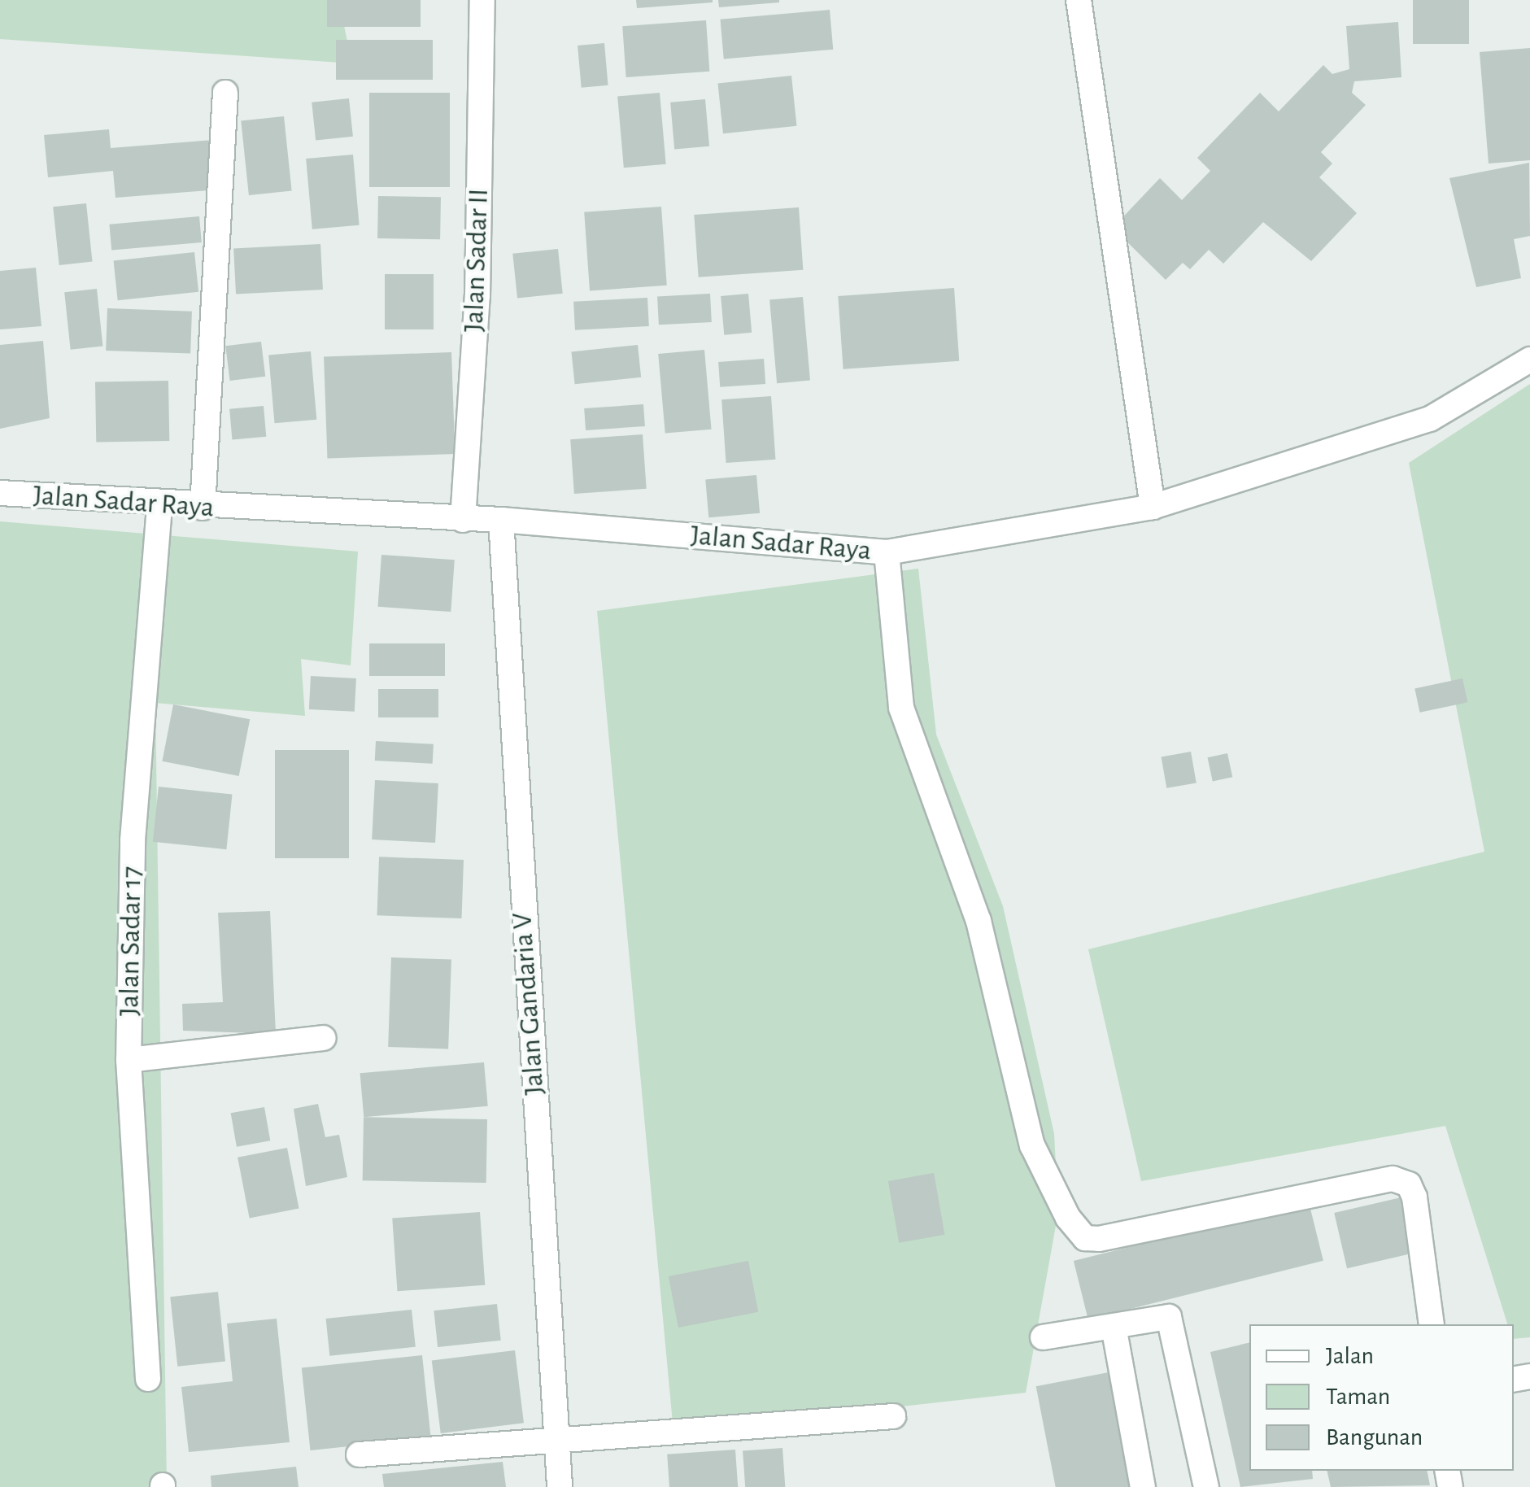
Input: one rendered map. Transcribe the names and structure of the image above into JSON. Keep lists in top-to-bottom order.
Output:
{
  "streets": {
    "street": [
      "Jalan Sadar II",
      "Jalan Sadar Raya",
      "Jalan Sadar 17",
      "Jalan Gandaria V"
    ]
  },
  "crossings": [
    ["Jalan Sadar II", "Jalan Sadar Raya"],
    ["Jalan Sadar Raya", "Jalan Sadar 17"],
    ["Jalan Sadar Raya", "Jalan Gandaria V"]
  ],
  "legend": ["Jalan", "Taman", "Bangunan"]
}
